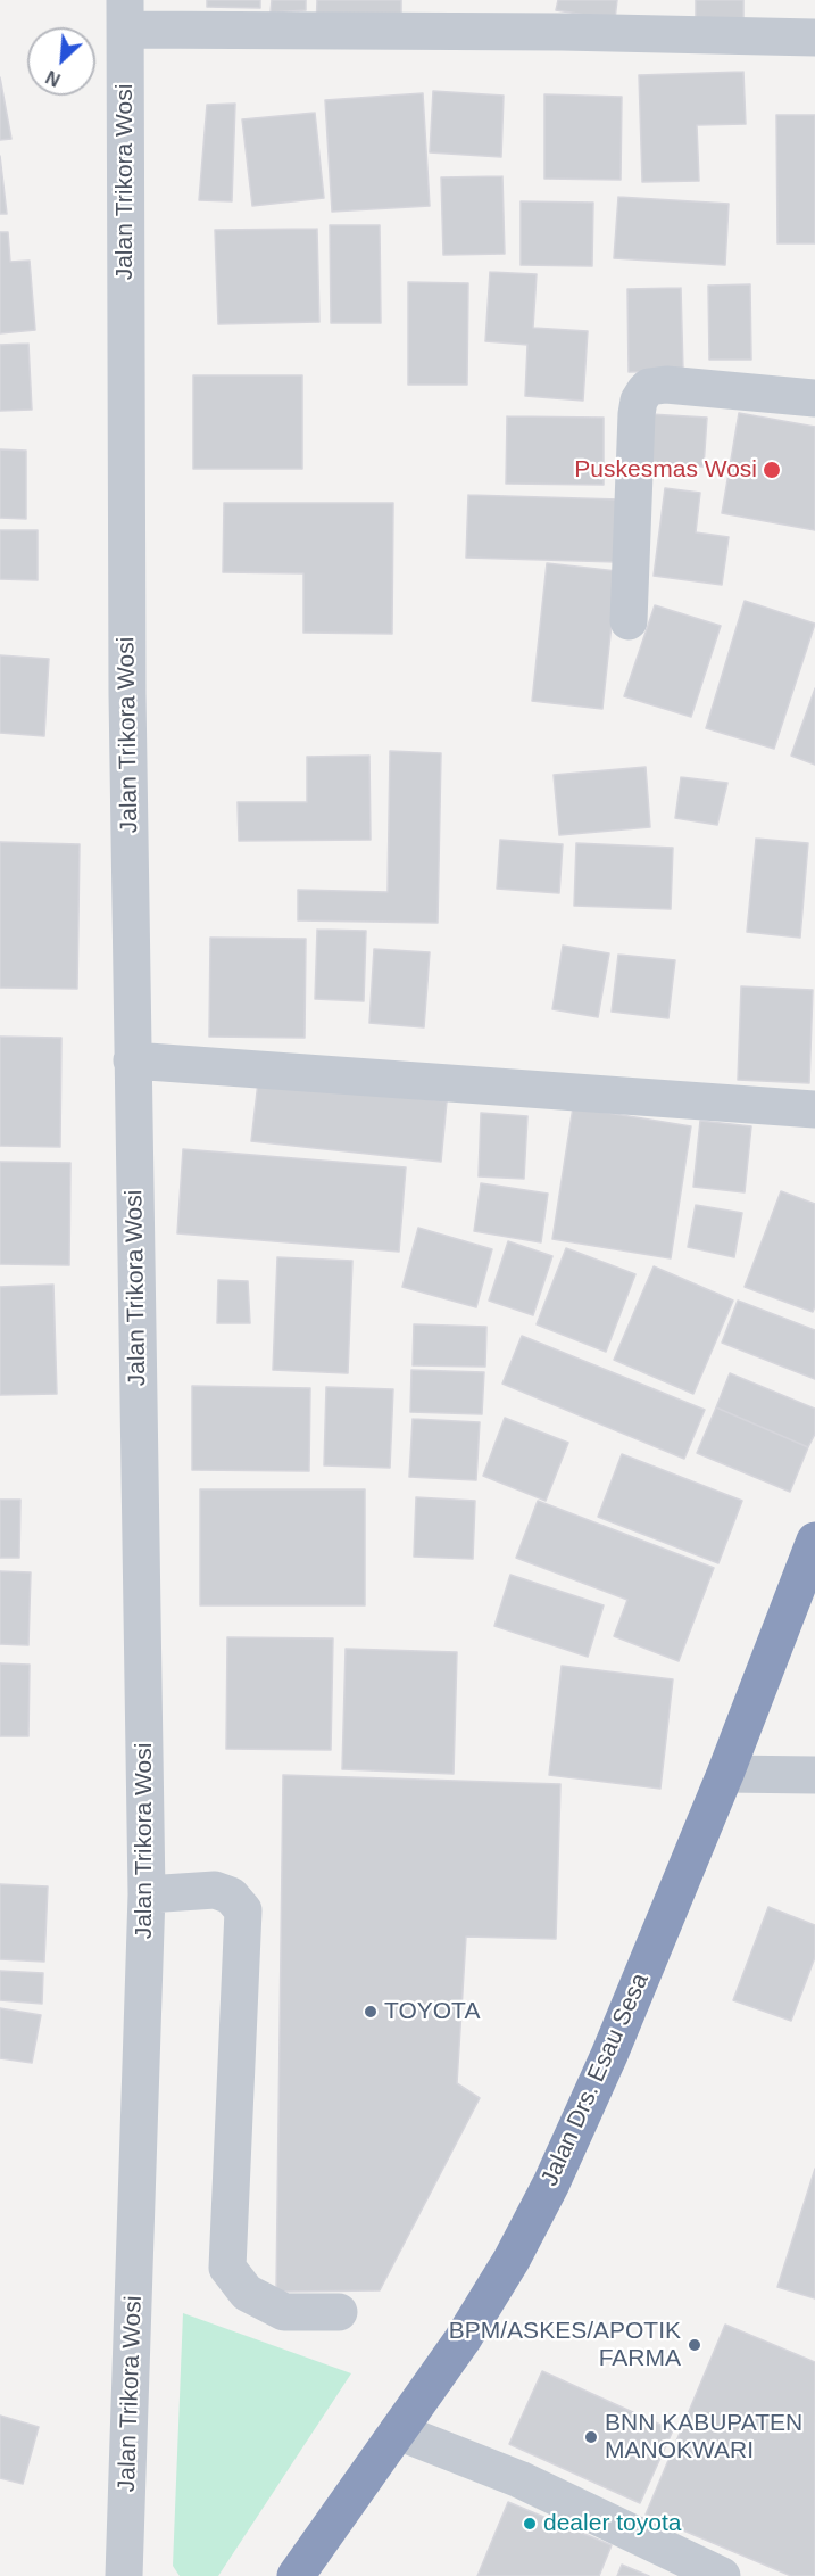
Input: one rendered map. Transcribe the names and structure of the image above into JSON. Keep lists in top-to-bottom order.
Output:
{
  "streets": {
    "highway": ["Jalan Drs. Esau Sesa"],
    "street": ["Jalan Trikora Wosi"]
  },
  "places": [
    "Puskesmas Wosi",
    "TOYOTA",
    "BPM/ASKES/APOTIK FARMA",
    "BNN KABUPATEN MANOKWARI",
    "dealer toyota"
  ],
  "north": "bottom left"
}
